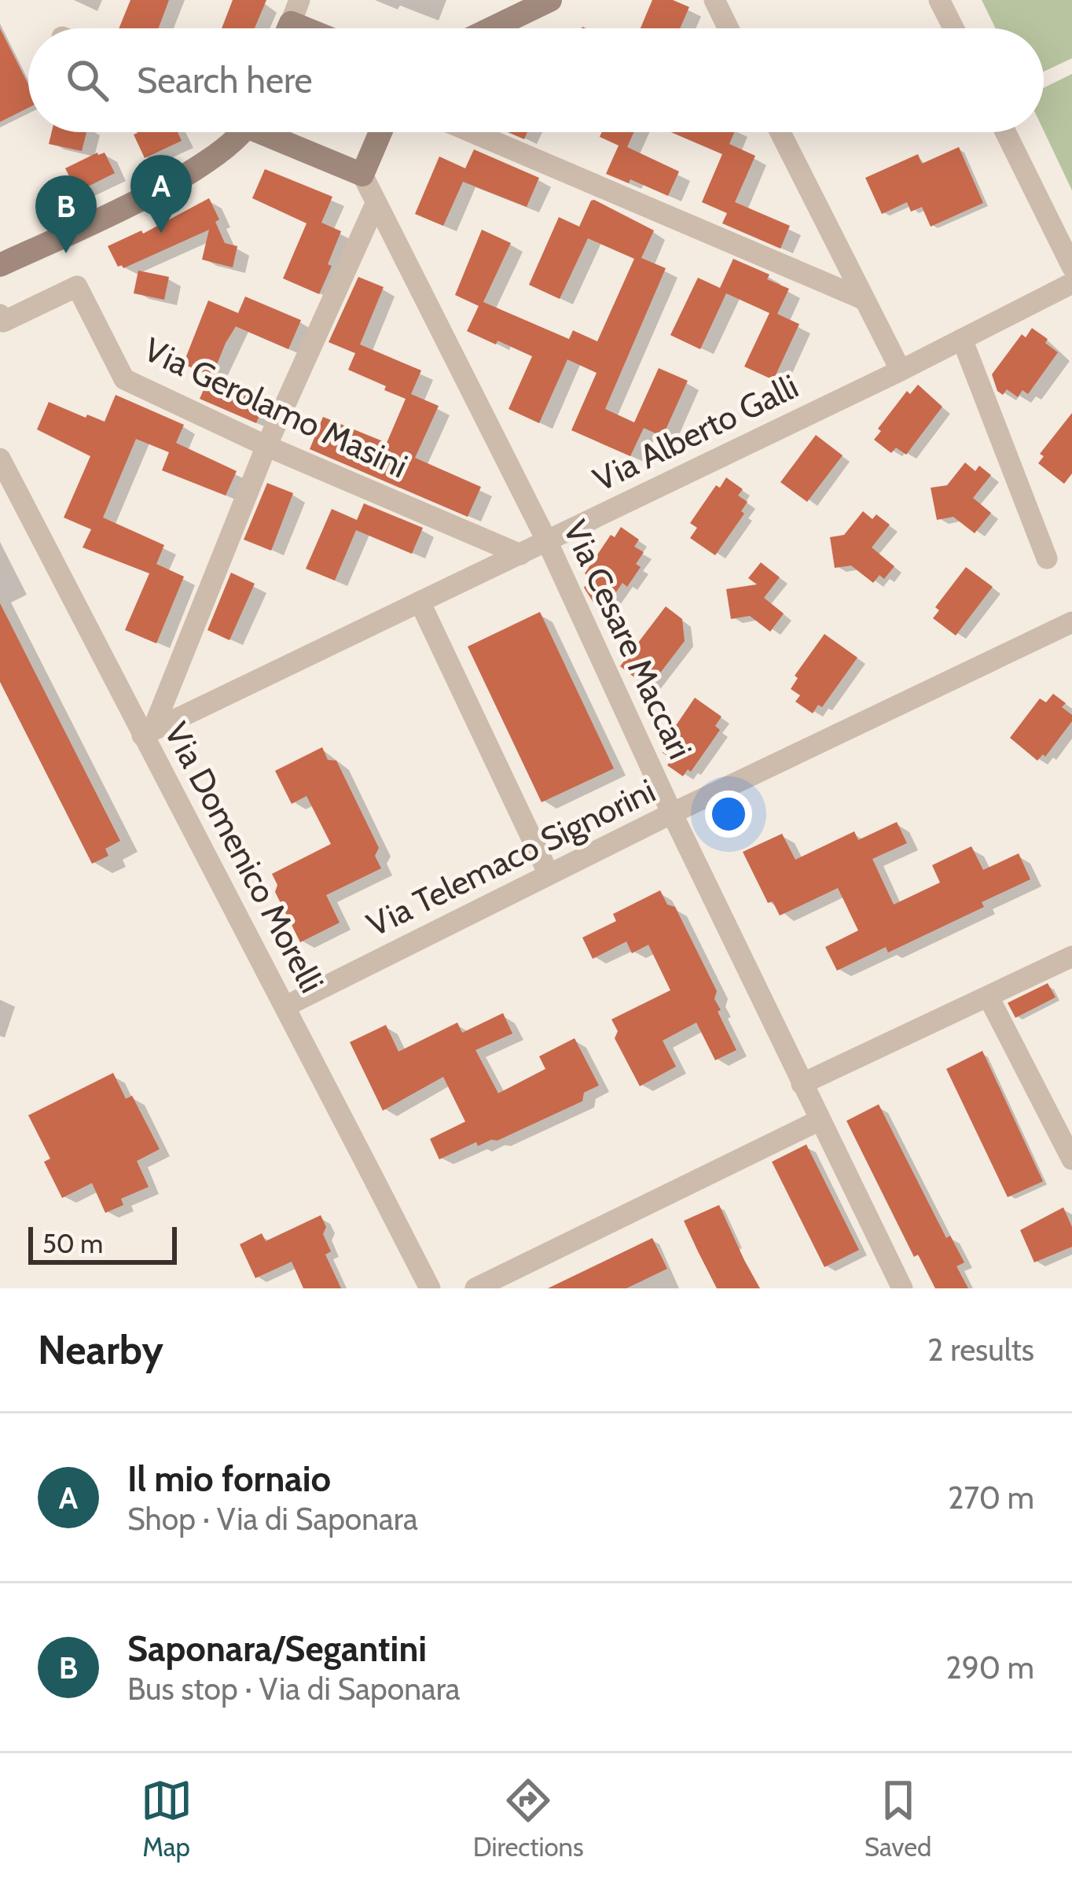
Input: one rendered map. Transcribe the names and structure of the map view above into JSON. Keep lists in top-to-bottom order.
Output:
{
  "streets": {
    "street": [
      "Via Gerolamo Masini",
      "Via Alberto Galli",
      "Via Cesare Maccari",
      "Via Domenico Morelli",
      "Via Telemaco Signorini"
    ]
  },
  "crossings": [
    ["Via Gerolamo Masini", "Via Alberto Galli"],
    ["Via Alberto Galli", "Via Cesare Maccari"],
    ["Via Alberto Galli", "Via Domenico Morelli"],
    ["Via Cesare Maccari", "Via Telemaco Signorini"],
    ["Via Domenico Morelli", "Via Telemaco Signorini"]
  ],
  "scale_bar": "50 m",
  "page": {
    "search": "Search here",
    "pins": ["A", "B"],
    "scale": "50 m",
    "heading": ["Nearby", "2 results"],
    "list": [
      {
        "mark": "A",
        "name": "Il mio fornaio",
        "note": "Shop · Via di Saponara",
        "value": "270 m"
      },
      {
        "mark": "B",
        "name": "Saponara/Segantini",
        "note": "Bus stop · Via di Saponara",
        "value": "290 m"
      }
    ],
    "nav": ["Map", "Directions", "Saved"]
  }
}
